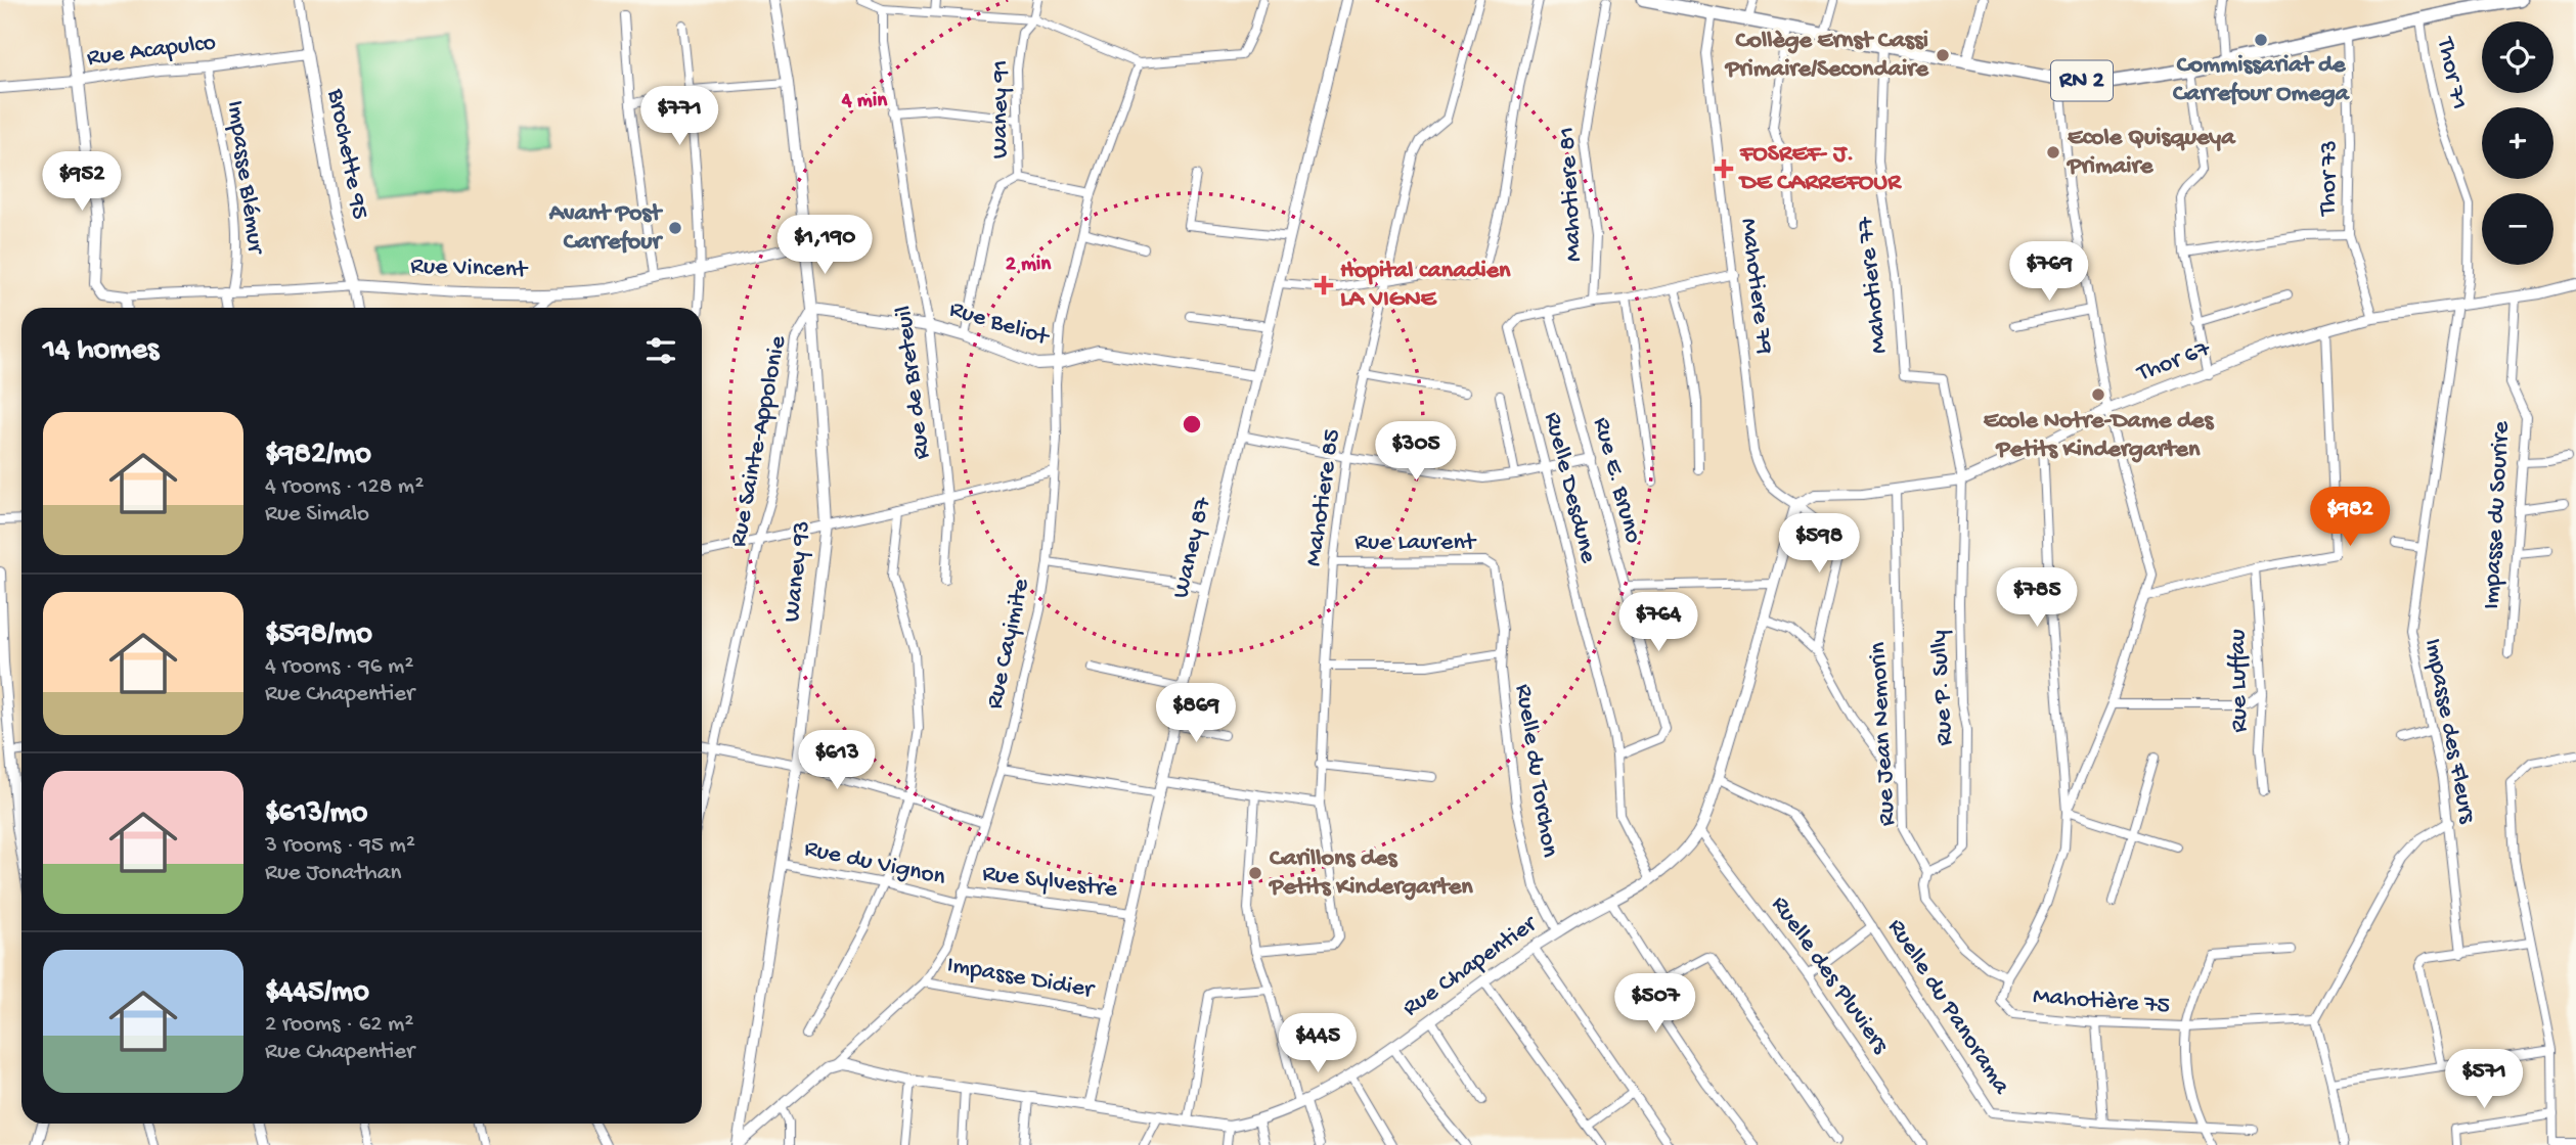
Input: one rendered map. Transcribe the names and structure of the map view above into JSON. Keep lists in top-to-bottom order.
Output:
{
  "streets": {
    "main road": ["RN 2"],
    "street": [
      "Rue Acapulco",
      "Thor 71",
      "Waney 91",
      "Brochette 95",
      "Impasse Blémur",
      "Thor 73",
      "Mahotiere 81",
      "Rue Vincent",
      "Mahotiere 77",
      "Mahotiere 79",
      "Rue Beliot",
      "Thor 67",
      "Rue de Breteuil",
      "Rue Sainte-Appolonie",
      "Rue E. Bruno",
      "Ruelle Desdune",
      "Mahotiere 85",
      "Impasse du Sourire",
      "Rue Laurent",
      "Waney 87",
      "Waney 93",
      "Rue Cayimite",
      "Rue Luffau",
      "Rue P. Sully",
      "Impasse des Fleurs",
      "Rue Jean Nemorin",
      "Ruelle du Torchon",
      "Rue du Vignon",
      "Rue Sylvestre",
      "Rue Chapentier",
      "Ruelle des Pluviers",
      "Impasse Didier",
      "Mahotière 75",
      "Ruelle du Panorama"
    ]
  },
  "crossings": [
    ["Rue Acapulco", "Brochette 95"],
    ["Rue Acapulco", "Impasse Blémur"],
    ["Thor 71", "RN 2"],
    ["Thor 71", "Thor 67"],
    ["Thor 71", "Impasse des Fleurs"],
    ["RN 2", "Thor 73"],
    ["RN 2", "Mahotiere 77"],
    ["RN 2", "Mahotiere 79"],
    ["RN 2", "Mahotière 75"],
    ["Waney 91", "Rue Beliot"],
    ["Brochette 95", "Rue Vincent"],
    ["Impasse Blémur", "Rue Vincent"],
    ["Thor 73", "Thor 67"],
    ["Mahotiere 81", "Ruelle Desdune"],
    ["Rue Vincent", "Waney 93"],
    ["Mahotiere 77", "Thor 67"],
    ["Mahotiere 77", "Rue P. Sully"],
    ["Mahotiere 79", "Thor 67"],
    ["Mahotiere 79", "Ruelle Desdune"],
    ["Mahotiere 79", "Rue Chapentier"],
    ["Rue Beliot", "Rue de Breteuil"],
    ["Rue Beliot", "Rue Sainte-Appolonie"],
    ["Rue Beliot", "Waney 87"],
    ["Rue Beliot", "Waney 93"],
    ["Rue Beliot", "Rue Cayimite"],
    ["Thor 67", "Impasse du Sourire"],
    ["Thor 67", "Rue P. Sully"],
    ["Thor 67", "Impasse des Fleurs"],
    ["Thor 67", "Rue Jean Nemorin"],
    ["Thor 67", "Rue Chapentier"],
    ["Thor 67", "Mahotière 75"],
    ["Rue Sainte-Appolonie", "Waney 93"],
    ["Rue E. Bruno", "Ruelle Desdune"],
    ["Ruelle Desdune", "Rue Chapentier"],
    ["Mahotiere 85", "Rue Laurent"],
    ["Rue Laurent", "Ruelle du Torchon"],
    ["Waney 87", "Rue Sylvestre"],
    ["Waney 87", "Rue Chapentier"],
    ["Waney 87", "Impasse Didier"],
    ["Waney 93", "Rue Cayimite"],
    ["Waney 93", "Rue du Vignon"],
    ["Rue Cayimite", "Rue du Vignon"],
    ["Rue Cayimite", "Rue Sylvestre"],
    ["Rue Cayimite", "Rue Chapentier"],
    ["Rue Cayimite", "Impasse Didier"],
    ["Rue P. Sully", "Rue Jean Nemorin"],
    ["Rue Jean Nemorin", "Mahotière 75"],
    ["Ruelle du Torchon", "Rue Chapentier"],
    ["Rue Chapentier", "Ruelle des Pluviers"],
    ["Rue Chapentier", "Ruelle du Panorama"]
  ],
  "places": {
    "other": [
      "Commissariat de Carrefour Omega",
      "Collège Ernst Cassi Primaire/Secondaire",
      "Ecole Quisqueya Primaire",
      "Avant Post Carrefour",
      "Ecole Notre-Dame des Petits Kindergarten",
      "Carillons des Petits Kindergarten"
    ],
    "health": ["FOSREF- J. DE CARREFOUR", "Hopital canadien LA VIGNE"]
  },
  "page": {
    "map_buttons": ["+", "−"],
    "price": [
      "$771",
      "$952",
      "$1,190",
      "$769",
      "$305",
      "$982",
      "$598",
      "$785",
      "$764",
      "$869",
      "$613",
      "$507",
      "$445",
      "$571"
    ],
    "heading": "14 homes",
    "list": [
      {
        "name": "$982/mo",
        "note": "4 rooms · 128 m² · Rue Simalo"
      },
      {
        "name": "$598/mo",
        "note": "4 rooms · 96 m² · Rue Chapentier"
      },
      {
        "name": "$613/mo",
        "note": "3 rooms · 95 m² · Rue Jonathan"
      },
      {
        "name": "$445/mo",
        "note": "2 rooms · 62 m² · Rue Chapentier"
      }
    ]
  },
  "rings": ["4 min", "2 min"]
}
